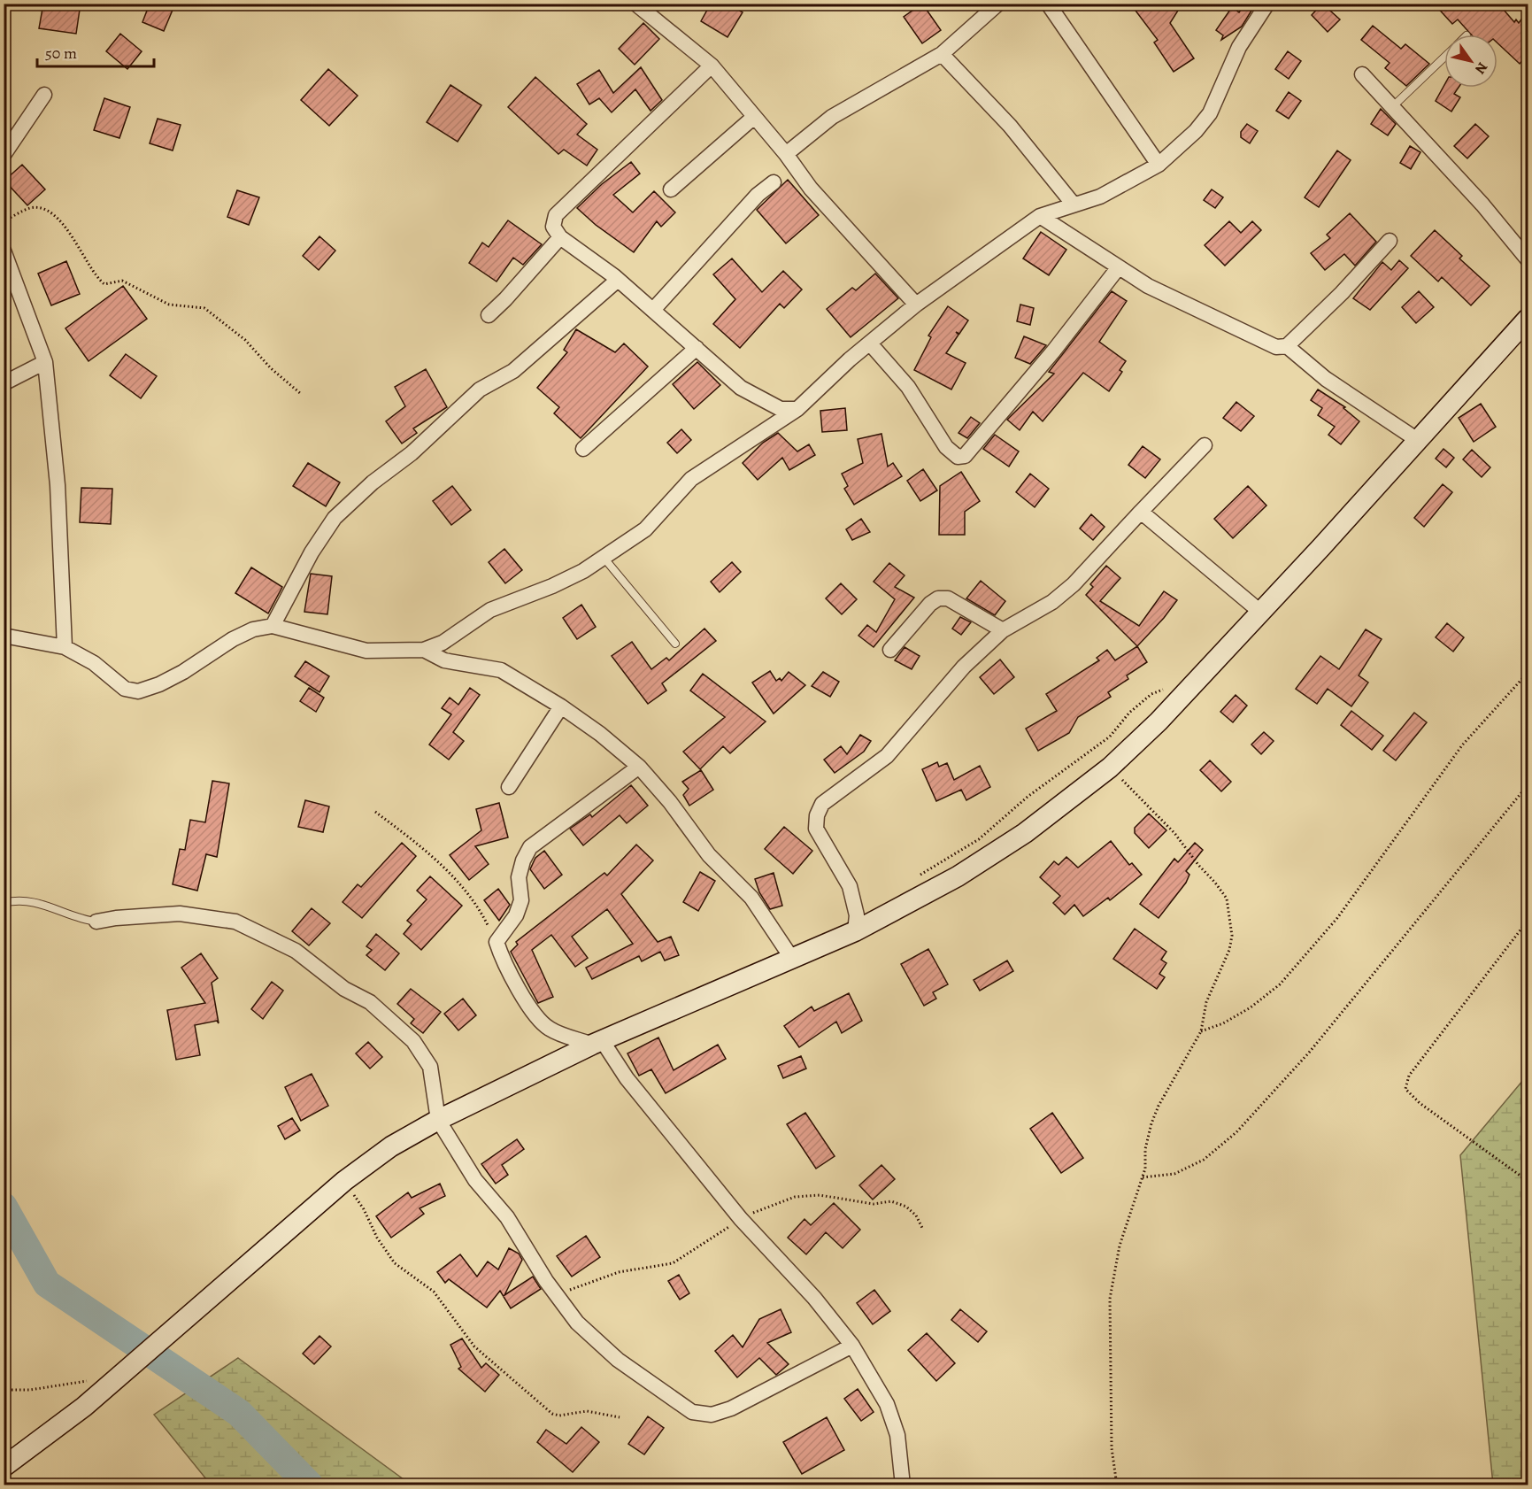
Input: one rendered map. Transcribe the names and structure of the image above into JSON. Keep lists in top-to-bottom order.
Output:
{
  "scale_bar": "50 m",
  "north": "bottom right"
}
